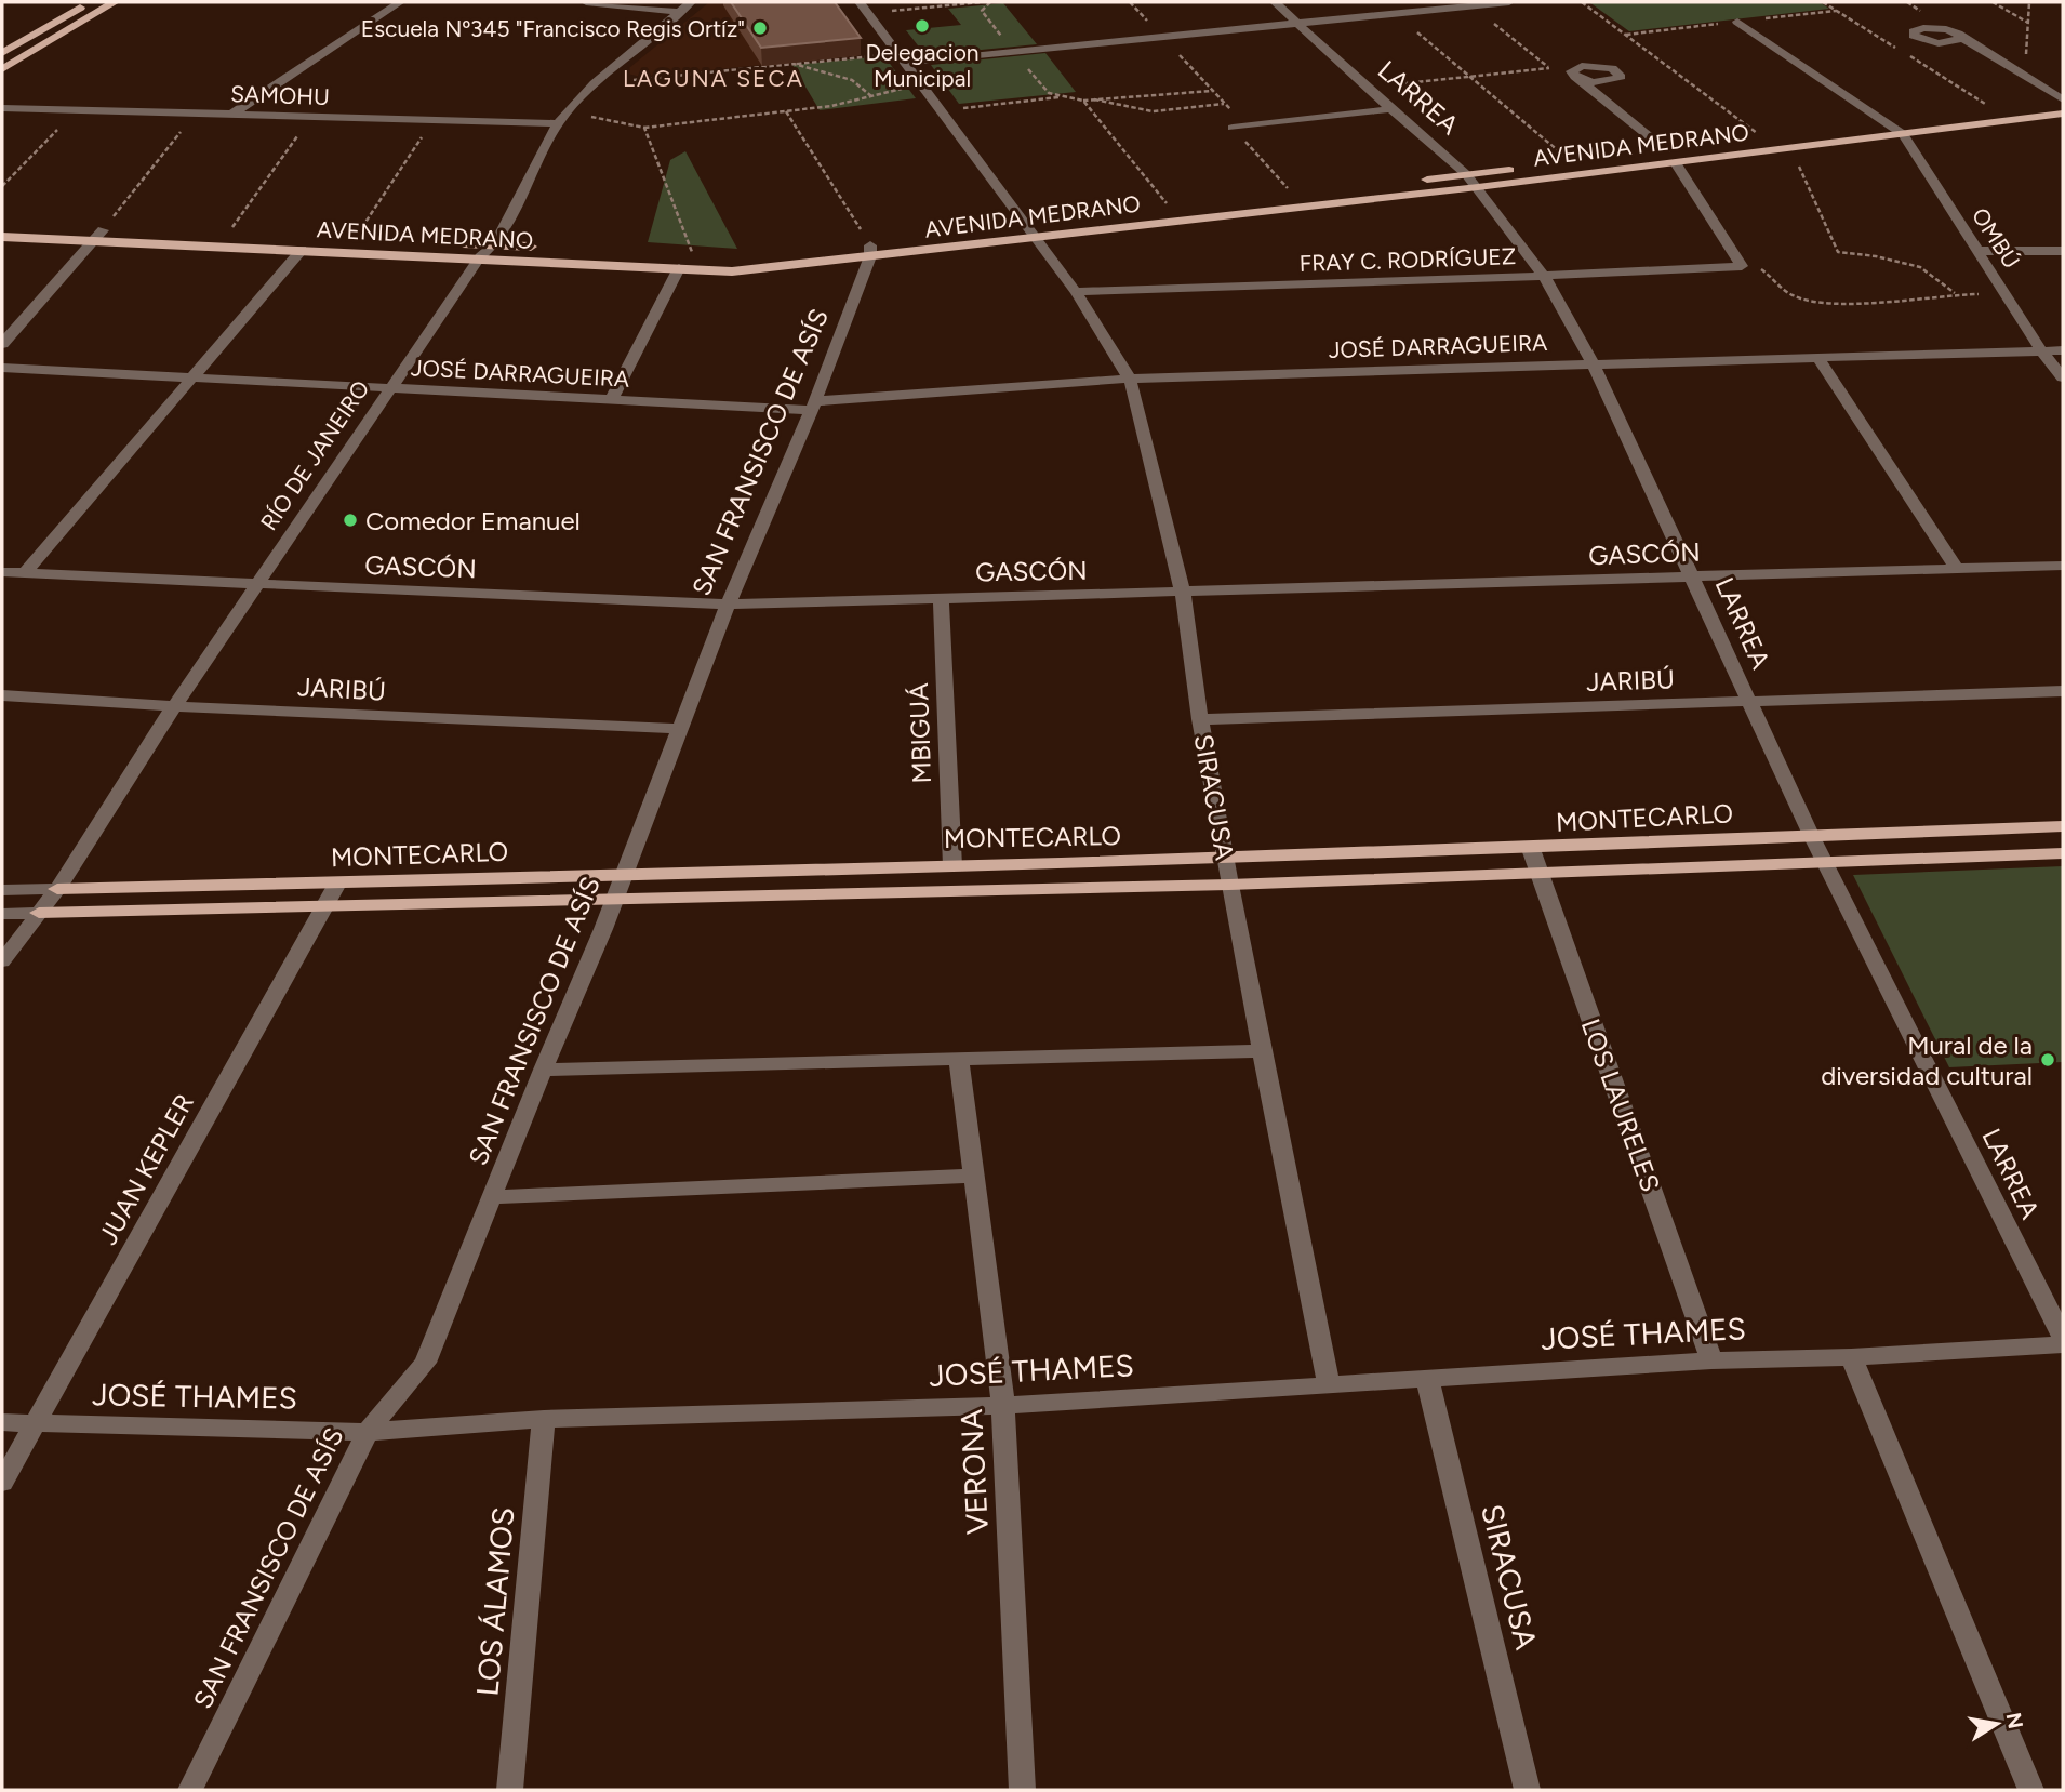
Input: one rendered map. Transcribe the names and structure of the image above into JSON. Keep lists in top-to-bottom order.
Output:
{
  "streets": {
    "main road": ["AVENIDA MEDRANO", "MONTECARLO"],
    "street": [
      "SAMOHU",
      "LARREA",
      "OMBÚ",
      "FRAY C. RODRÍGUEZ",
      "JOSÉ DARRAGUEIRA",
      "SAN FRANSISCO DE ASÍS",
      "RÍO DE JANEIRO",
      "GASCÓN",
      "JARIBÚ",
      "MBIGUÁ",
      "SIRACUSA",
      "LOS LAURELES",
      "JUAN KEPLER",
      "JOSÉ THAMES",
      "VERONA",
      "LOS ÁLAMOS"
    ]
  },
  "crossings": [
    ["SAMOHU", "RÍO DE JANEIRO"],
    ["LARREA", "AVENIDA MEDRANO"],
    ["LARREA", "FRAY C. RODRÍGUEZ"],
    ["LARREA", "JOSÉ DARRAGUEIRA"],
    ["LARREA", "GASCÓN"],
    ["LARREA", "JARIBÚ"],
    ["LARREA", "MONTECARLO"],
    ["AVENIDA MEDRANO", "OMBÚ"],
    ["AVENIDA MEDRANO", "SAN FRANSISCO DE ASÍS"],
    ["AVENIDA MEDRANO", "RÍO DE JANEIRO"],
    ["AVENIDA MEDRANO", "SIRACUSA"],
    ["OMBÚ", "JOSÉ DARRAGUEIRA"],
    ["FRAY C. RODRÍGUEZ", "SIRACUSA"],
    ["JOSÉ DARRAGUEIRA", "SAN FRANSISCO DE ASÍS"],
    ["JOSÉ DARRAGUEIRA", "RÍO DE JANEIRO"],
    ["JOSÉ DARRAGUEIRA", "SIRACUSA"],
    ["SAN FRANSISCO DE ASÍS", "GASCÓN"],
    ["SAN FRANSISCO DE ASÍS", "JARIBÚ"],
    ["SAN FRANSISCO DE ASÍS", "MONTECARLO"],
    ["SAN FRANSISCO DE ASÍS", "JOSÉ THAMES"],
    ["RÍO DE JANEIRO", "GASCÓN"],
    ["RÍO DE JANEIRO", "JARIBÚ"],
    ["RÍO DE JANEIRO", "MONTECARLO"],
    ["GASCÓN", "MBIGUÁ"],
    ["GASCÓN", "SIRACUSA"],
    ["JARIBÚ", "SIRACUSA"],
    ["MBIGUÁ", "MONTECARLO"],
    ["SIRACUSA", "MONTECARLO"],
    ["SIRACUSA", "JOSÉ THAMES"],
    ["MONTECARLO", "LOS LAURELES"],
    ["MONTECARLO", "JUAN KEPLER"],
    ["LOS LAURELES", "JOSÉ THAMES"],
    ["JUAN KEPLER", "JOSÉ THAMES"],
    ["JOSÉ THAMES", "VERONA"],
    ["JOSÉ THAMES", "LOS ÁLAMOS"]
  ],
  "districts": ["LAGUNA SECA"],
  "places": [
    "Delegacion Municipal",
    "Escuela Nº345 \"Francisco Regis Ortíz\"",
    "Comedor Emanuel",
    "Mural de la diversidad cultural"
  ],
  "north": "right"
}
